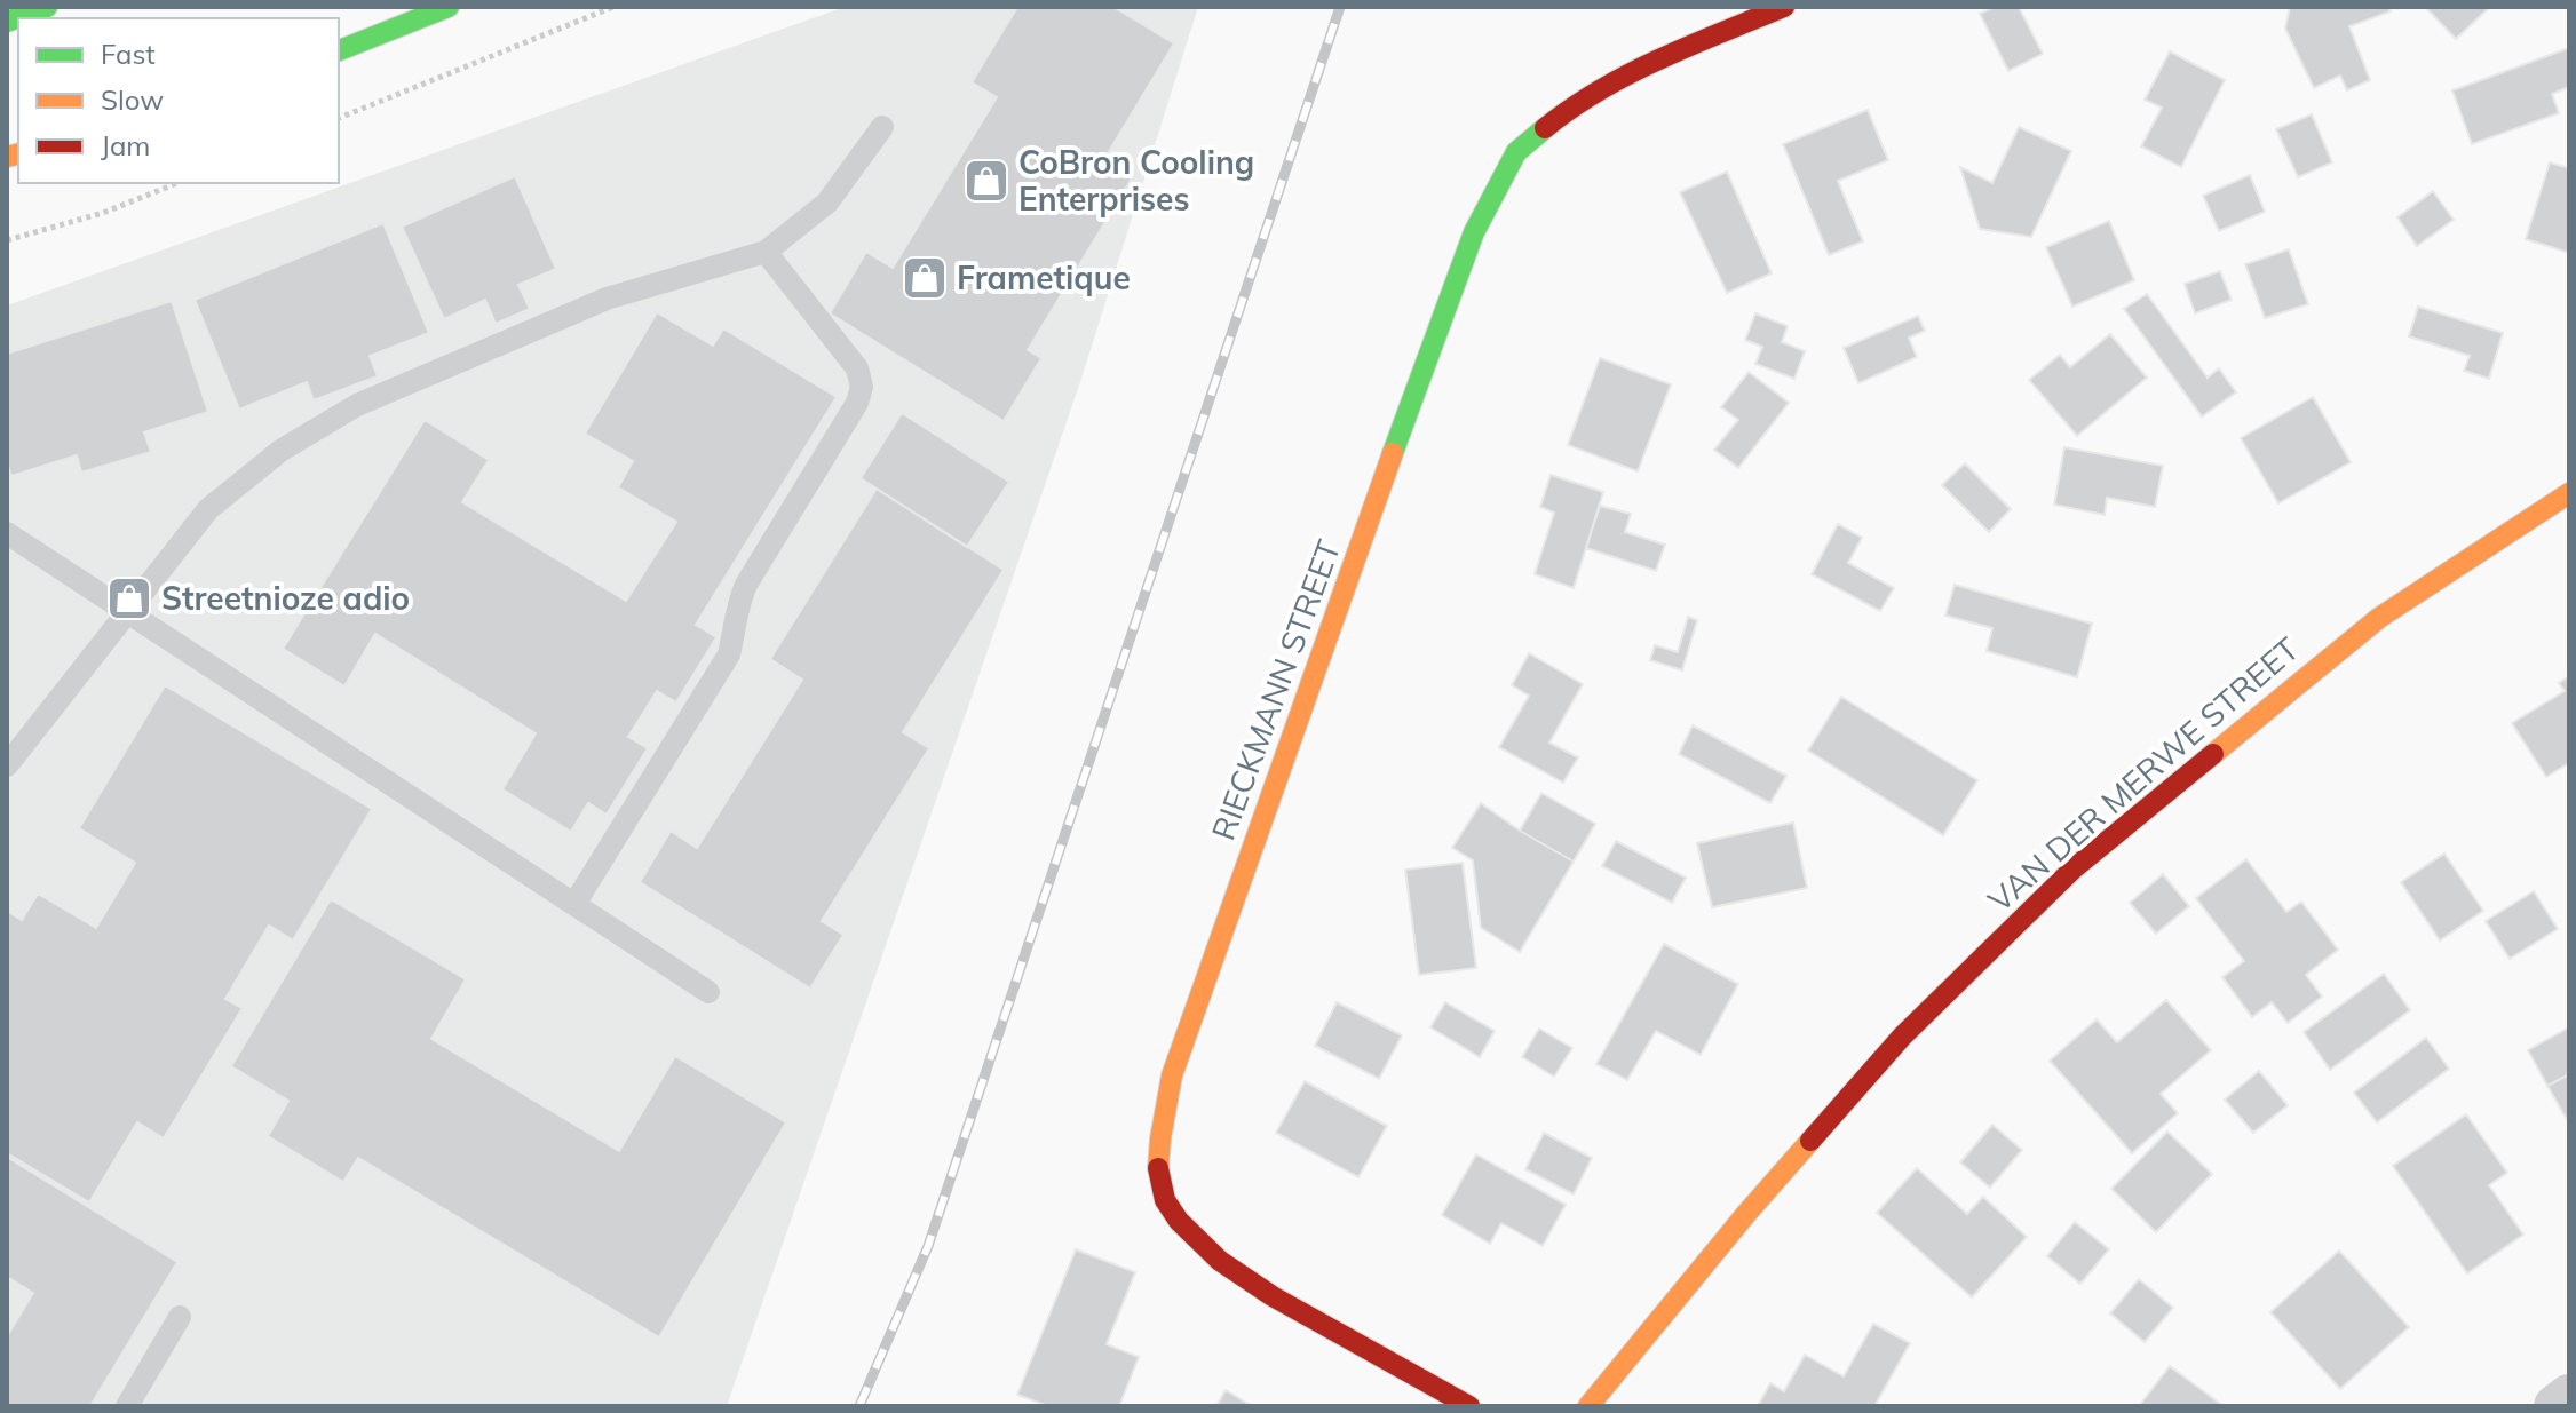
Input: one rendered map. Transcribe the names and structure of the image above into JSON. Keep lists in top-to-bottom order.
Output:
{
  "streets": {
    "street": ["RIECKMANN STREET", "VAN DER MERWE STREET"]
  },
  "places": {
    "shop": ["CoBron Cooling Enterprises", "Frametique", "Streetnioze adio"]
  },
  "legend": ["Fast", "Slow", "Jam"]
}
